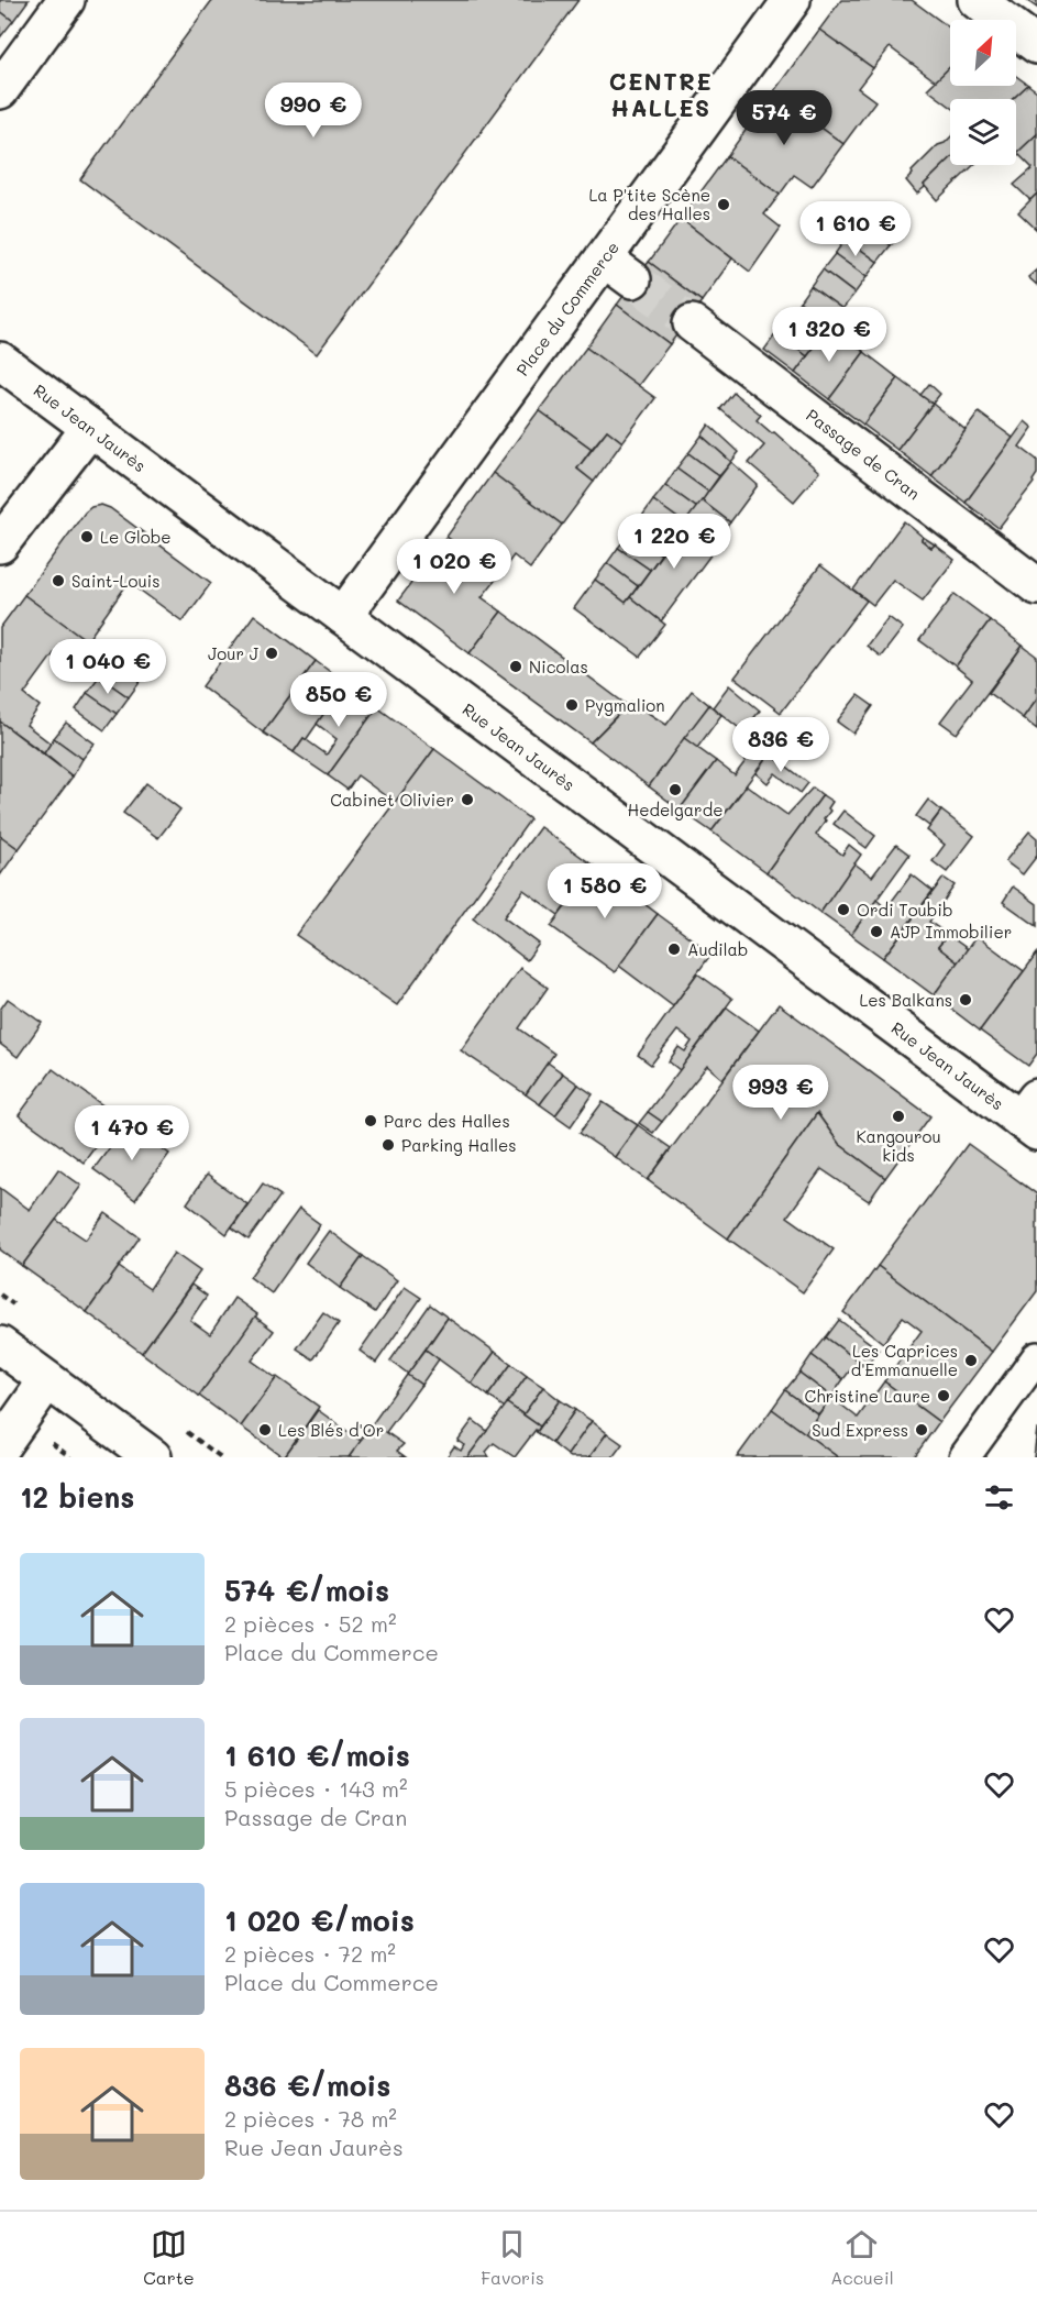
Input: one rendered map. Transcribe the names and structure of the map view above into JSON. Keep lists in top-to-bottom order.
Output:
{
  "streets": {
    "street": ["Place du Commerce", "Rue Jean Jaurès", "Passage de Cran"]
  },
  "crossings": [
    ["Place du Commerce", "Rue Jean Jaurès"]
  ],
  "districts": ["CENTRE HALLES"],
  "places": [
    "La P'tite Scène des Halles",
    "Le Globe",
    "Saint-Louis",
    "Jour J",
    "Nicolas",
    "Pygmalion",
    "Hedelgarde",
    "Cabinet Olivier",
    "Ordi Toubib",
    "AJP Immobilier",
    "Audilab",
    "Les Balkans",
    "Kangourou kids",
    "Parc des Halles",
    "Parking Halles",
    "Les Caprices d'Emmanuelle",
    "Christine Laure",
    "Les Blés d'Or",
    "Sud Express"
  ],
  "north": "top right",
  "page": {
    "price": [
      "990 €",
      "574 €",
      "1 610 €",
      "1 320 €",
      "1 220 €",
      "1 020 €",
      "1 040 €",
      "850 €",
      "836 €",
      "1 580 €",
      "993 €",
      "1 470 €"
    ],
    "heading": "12 biens",
    "list": [
      {
        "name": "574 €/mois",
        "note": "2 pièces · 52 m² · Place du Commerce"
      },
      {
        "name": "1 610 €/mois",
        "note": "5 pièces · 143 m² · Passage de Cran"
      },
      {
        "name": "1 020 €/mois",
        "note": "2 pièces · 72 m² · Place du Commerce"
      },
      {
        "name": "836 €/mois",
        "note": "2 pièces · 78 m² · Rue Jean Jaurès"
      }
    ],
    "tabs": ["Carte", "Favoris", "Accueil"]
  }
}
